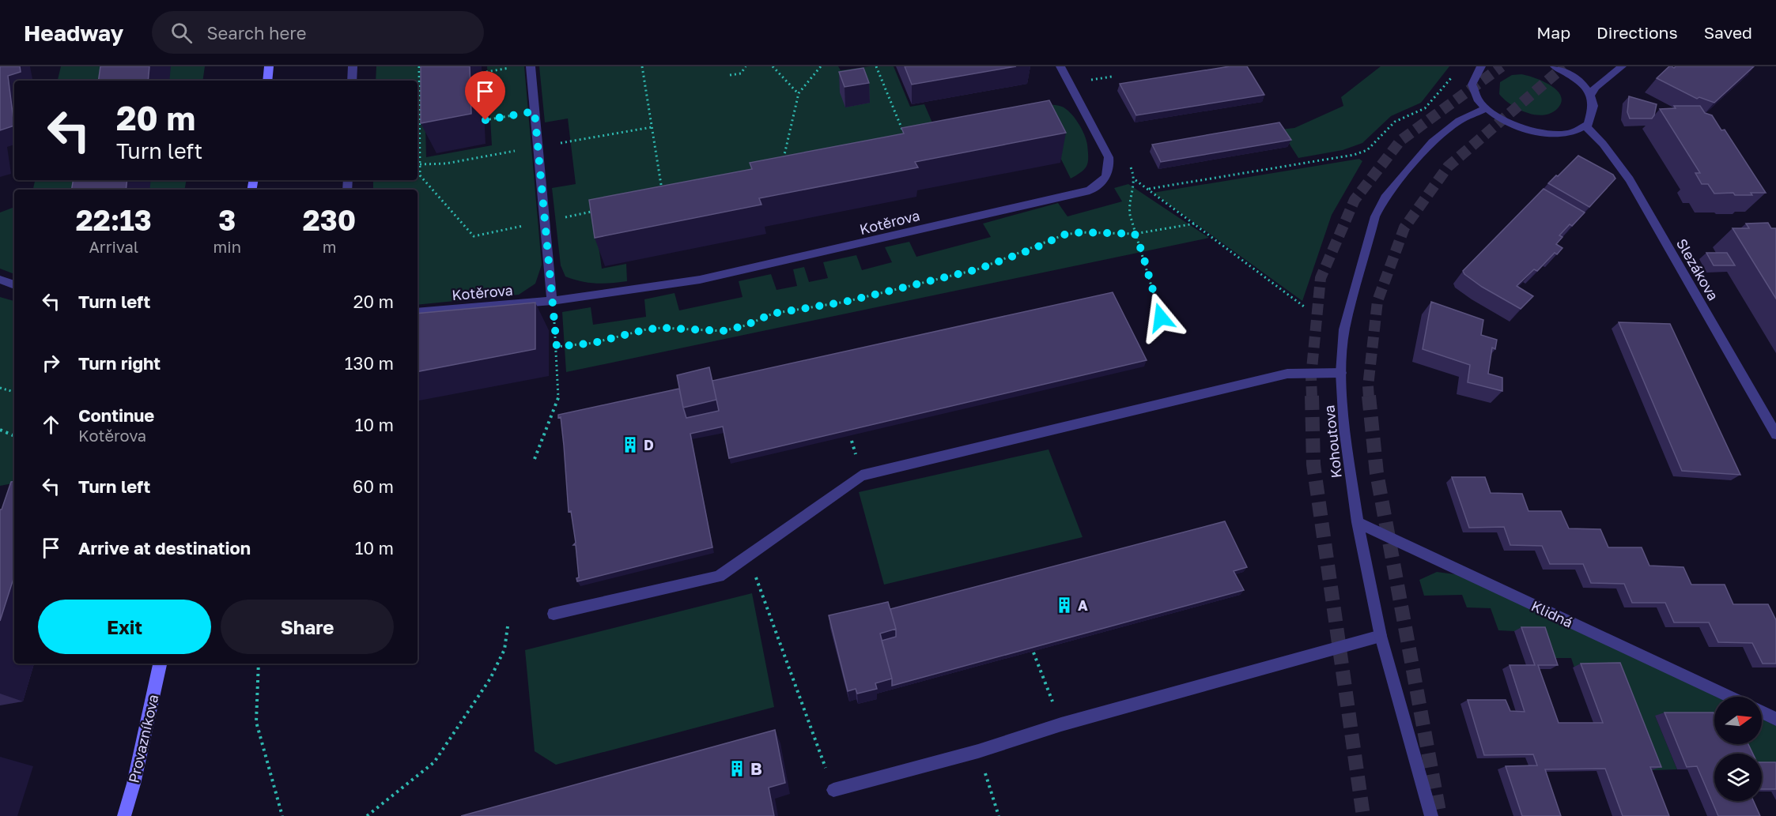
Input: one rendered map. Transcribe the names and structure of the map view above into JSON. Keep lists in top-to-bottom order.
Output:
{
  "streets": {
    "main road": ["Provazníkova"],
    "street": [
      "Kotěrova",
      "Slezákova",
      "Kohoutova",
      "Klidná"
    ]
  },
  "crossings": [
    ["Kohoutova", "Klidná"]
  ],
  "places": {
    "building": ["D", "A", "B"]
  },
  "north": "right",
  "page": {
    "header": "Headway",
    "search": "Search here",
    "nav": ["Map", "Directions", "Saved"],
    "turn": ["20 m", "Turn left"],
    "eta": [
      "22:13",
      "Arrival",
      "3",
      "min",
      "230",
      "m"
    ],
    "list": [
      {
        "name": "Turn left",
        "value": "20 m"
      },
      {
        "name": "Turn right",
        "value": "130 m"
      },
      {
        "name": "Continue",
        "note": "Kotěrova",
        "value": "10 m"
      },
      {
        "name": "Turn left",
        "value": "60 m"
      },
      {
        "name": "Arrive at destination",
        "value": "10 m"
      }
    ],
    "buttons": ["Exit", "Share"]
  }
}
